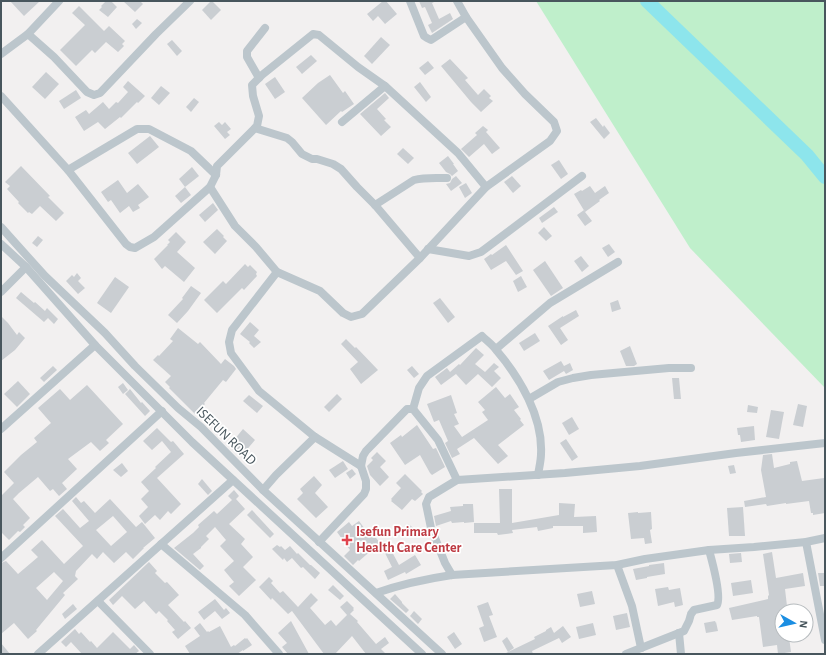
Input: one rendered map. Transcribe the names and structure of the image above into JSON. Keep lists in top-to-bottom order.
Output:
{
  "streets": {
    "street": ["ISEFUN ROAD"]
  },
  "places": {
    "health": ["Isefun Primary Health Care Center"]
  },
  "north": "right"
}
